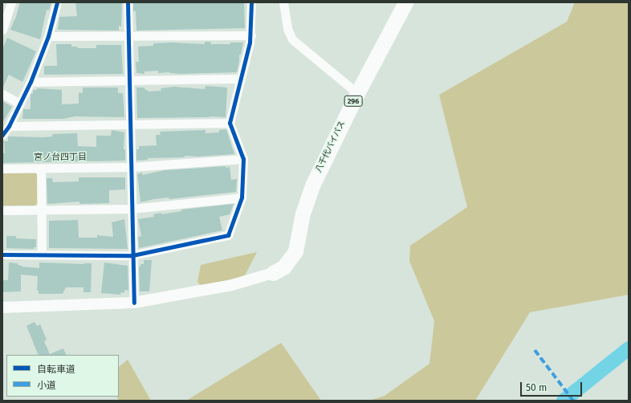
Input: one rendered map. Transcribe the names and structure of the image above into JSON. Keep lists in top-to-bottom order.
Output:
{
  "streets": {
    "highway": ["296", "八千代バイパス"]
  },
  "districts": ["宮ノ台四丁目"],
  "legend": ["自転車道", "小道"],
  "scale_bar": "50 m"
}
